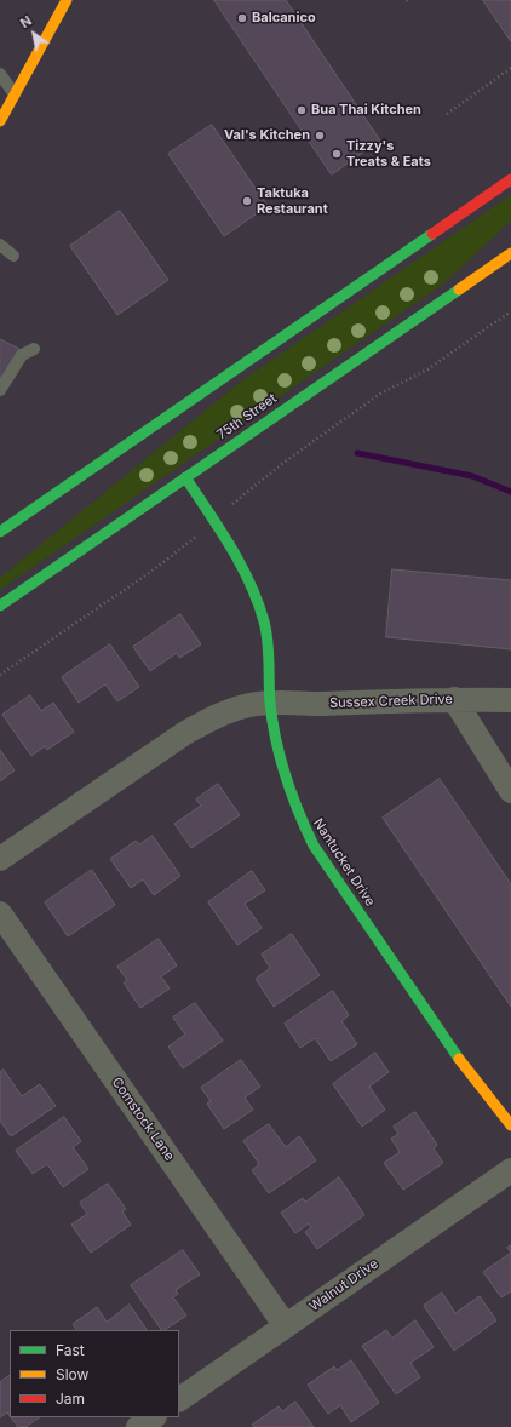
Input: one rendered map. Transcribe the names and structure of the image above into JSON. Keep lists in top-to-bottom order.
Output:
{
  "streets": {
    "main road": ["75th Street", "Nantucket Drive"],
    "street": ["Sussex Creek Drive", "Comstock Lane", "Walnut Drive"]
  },
  "crossings": [
    ["75th Street", "Nantucket Drive"],
    ["Sussex Creek Drive", "Nantucket Drive"],
    ["Comstock Lane", "Walnut Drive"]
  ],
  "places": [
    "Balcanico",
    "Bua Thai Kitchen",
    "Val's Kitchen",
    "Tizzy's Treats & Eats",
    "Taktuka Restaurant"
  ],
  "legend": ["Fast", "Slow", "Jam"],
  "north": "top left"
}
